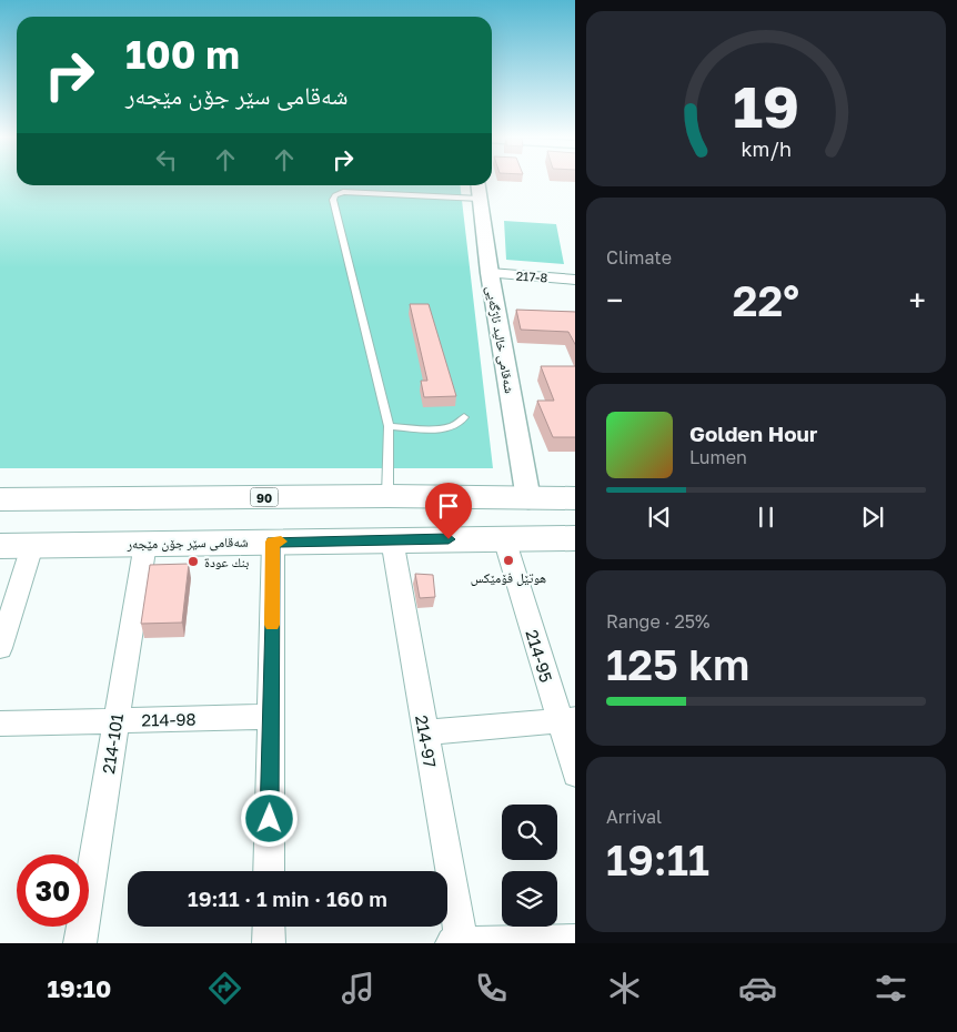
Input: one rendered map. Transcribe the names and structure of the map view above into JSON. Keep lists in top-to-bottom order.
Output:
{
  "streets": {
    "highway": ["90", "شەقامی سێر جۆن مێجەر"],
    "street": [
      "217-8",
      "شەقامی خالید ئاژگەیی",
      "214-95",
      "214-98",
      "214-97",
      "214-101"
    ]
  },
  "crossings": [
    ["217-8", "شەقامی خالید ئاژگەیی"],
    ["شەقامی خالید ئاژگەیی", "90"],
    ["شەقامی سێر جۆن مێجەر", "214-95"],
    ["شەقامی سێر جۆن مێجەر", "214-97"],
    ["شەقامی سێر جۆن مێجەر", "214-101"],
    ["214-98", "214-101"]
  ],
  "places": ["هوتێل فۆمێکس", "بنك عودة"],
  "page": {
    "turn": ["100 m", "شەقامی سێر جۆن مێجەر"],
    "tile": [
      "Climate",
      ["Range · 25%", "125 km"],
      ["Arrival", "19:11"]
    ],
    "heat": ["−", "22°", "+"],
    "song": ["Golden Hour", "Lumen"],
    "limit": "30",
    "trip": "19:11 · 1 min · 160 m",
    "tabs": "19:10",
    "gauge": ["19", "km/h"]
  }
}
